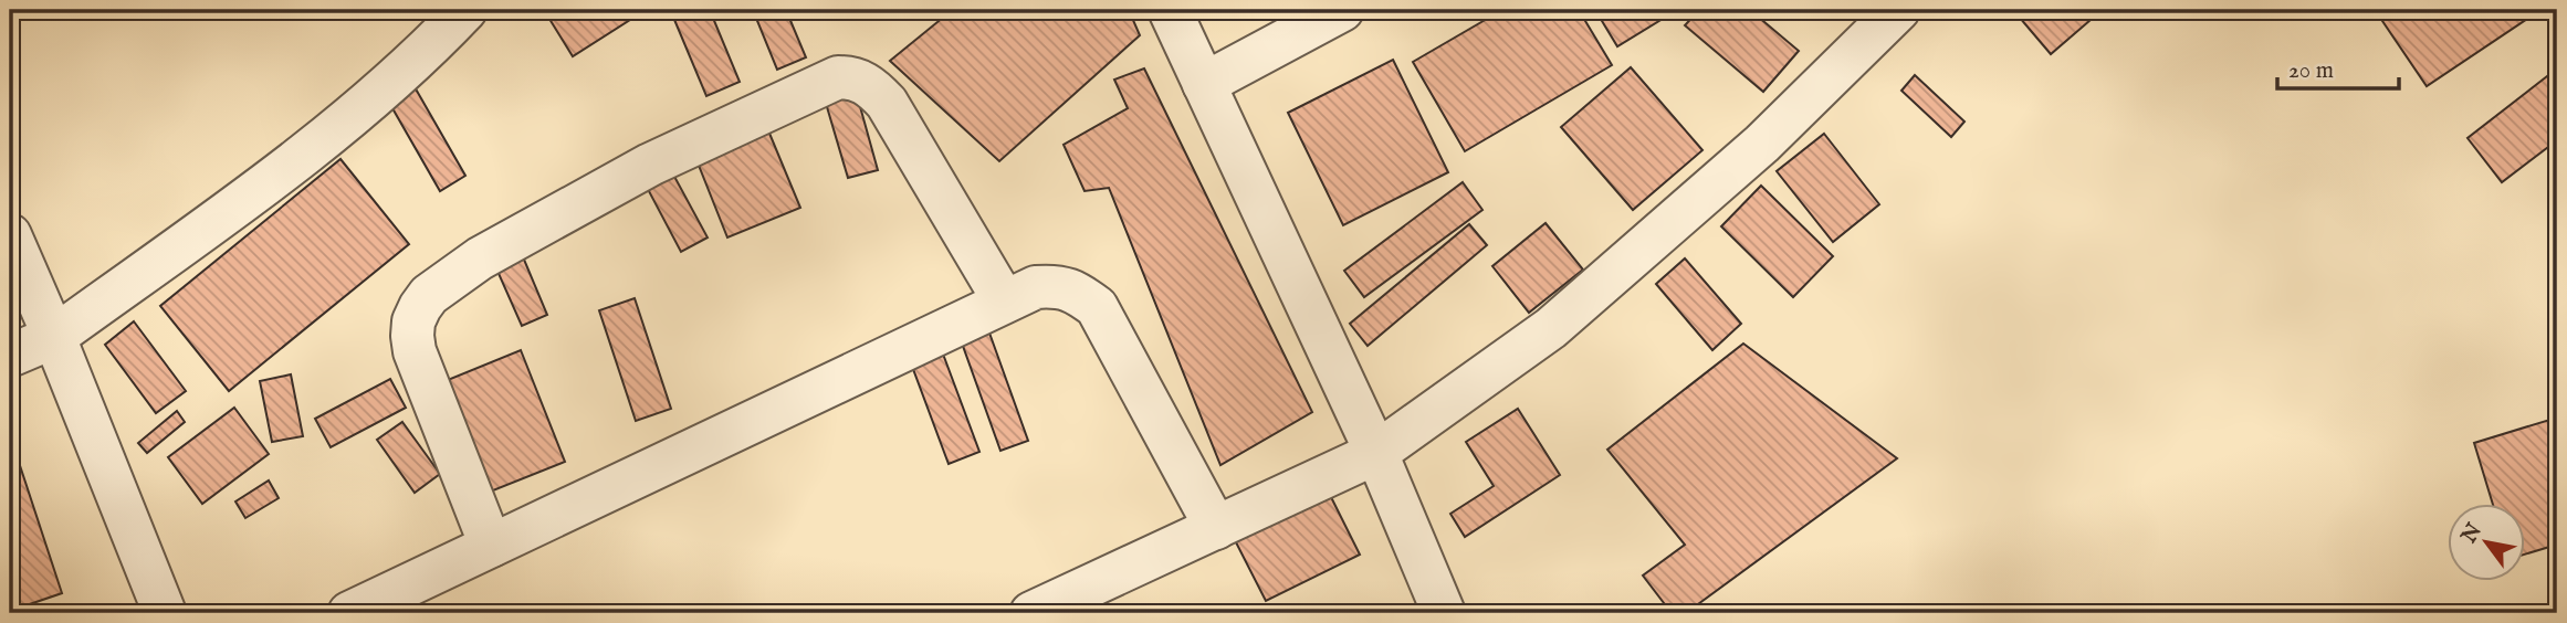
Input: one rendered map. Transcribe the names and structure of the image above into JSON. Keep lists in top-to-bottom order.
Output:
{
  "scale_bar": "20 m",
  "north": "top left"
}
